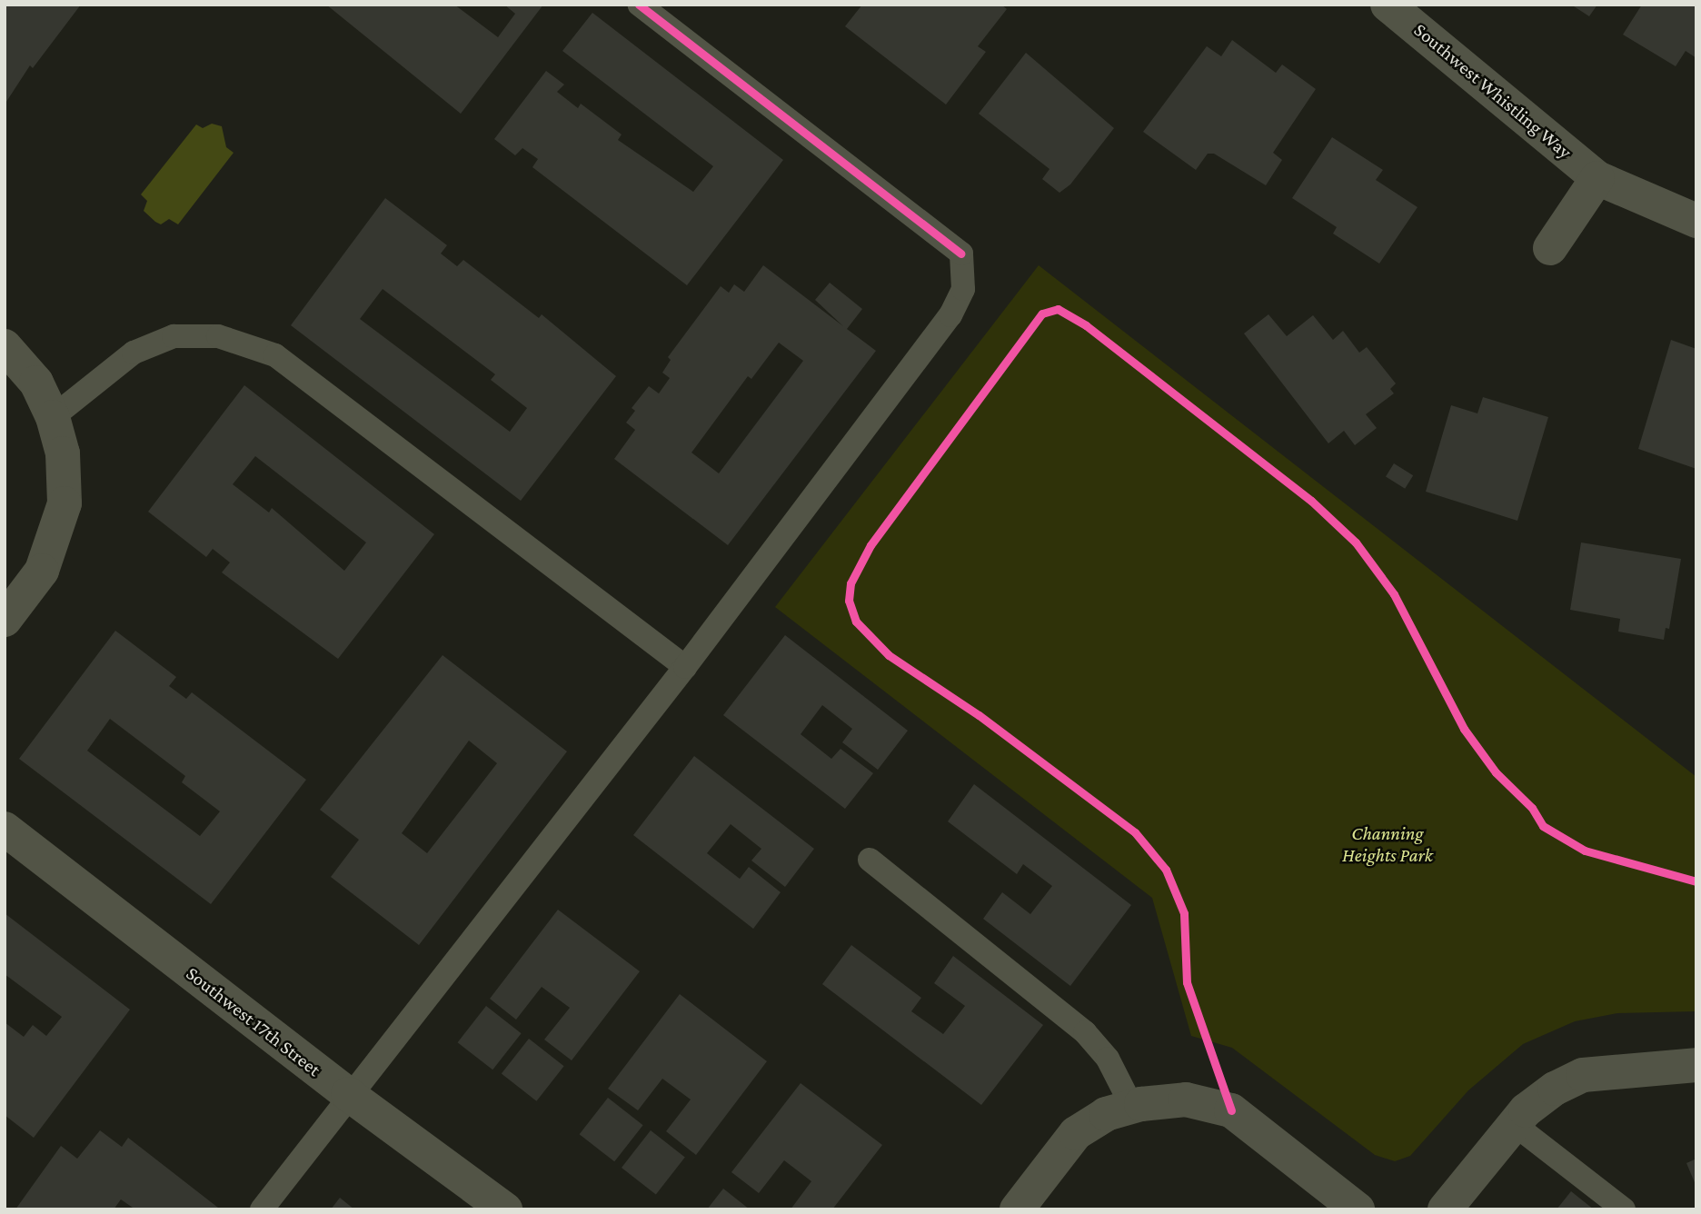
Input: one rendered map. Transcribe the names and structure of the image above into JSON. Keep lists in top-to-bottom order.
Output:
{
  "streets": {
    "street": ["Southwest Whistling Way", "Southwest 17th Street"]
  },
  "parks": ["Channing Heights Park"]
}
